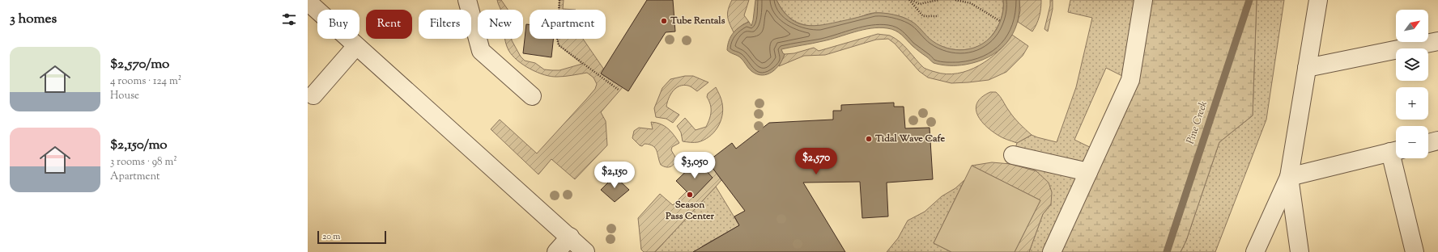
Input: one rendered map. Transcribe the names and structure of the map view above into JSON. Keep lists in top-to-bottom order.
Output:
{
  "water": ["Pine Creek"],
  "places": ["Tube Rentals", "Tidal Wave Cafe", "Season Pass Center"],
  "scale_bar": "20 m",
  "north": "top right",
  "page": {
    "heading": "3 homes",
    "map_buttons": ["+", "−"],
    "chip": [
      "Buy",
      "Rent",
      "Filters",
      "New",
      "Apartment"
    ],
    "list": [
      {
        "name": "$2,570/mo",
        "note": "4 rooms · 124 m² · House"
      },
      {
        "name": "$2,150/mo",
        "note": "3 rooms · 98 m² · Apartment"
      }
    ],
    "price": ["$2,570", "$3,050", "$2,150"],
    "scale": "20 m"
  }
}
